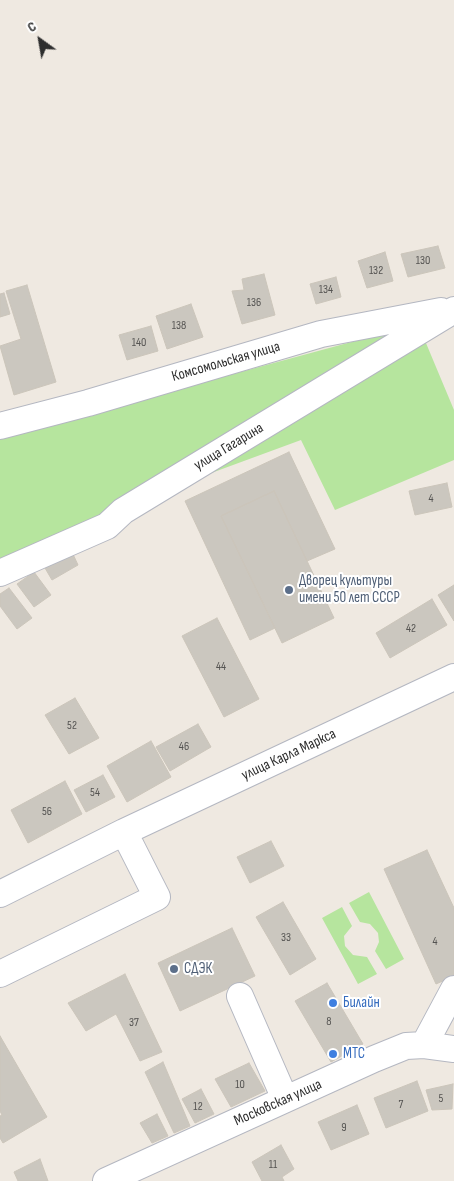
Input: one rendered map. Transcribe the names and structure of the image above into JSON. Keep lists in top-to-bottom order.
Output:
{
  "streets": {
    "street": [
      "Комсомольская улица",
      "улица Гагарина",
      "улица Карла Маркса",
      "Московская улица"
    ]
  },
  "crossings": [
    ["Комсомольская улица", "улица Гагарина"]
  ],
  "places": [
    "Дворец культуры имени 50 лет СССР",
    "СДЭК",
    "Билайн",
    "МТС"
  ],
  "house_numbers": [
    "130",
    "132",
    "134",
    "136",
    "138",
    "140",
    "4",
    "42",
    "44",
    "52",
    "46",
    "54",
    "56",
    "33",
    "4",
    "8",
    "37",
    "10",
    "5",
    "7",
    "12",
    "9",
    "11"
  ],
  "north": "top left"
}
